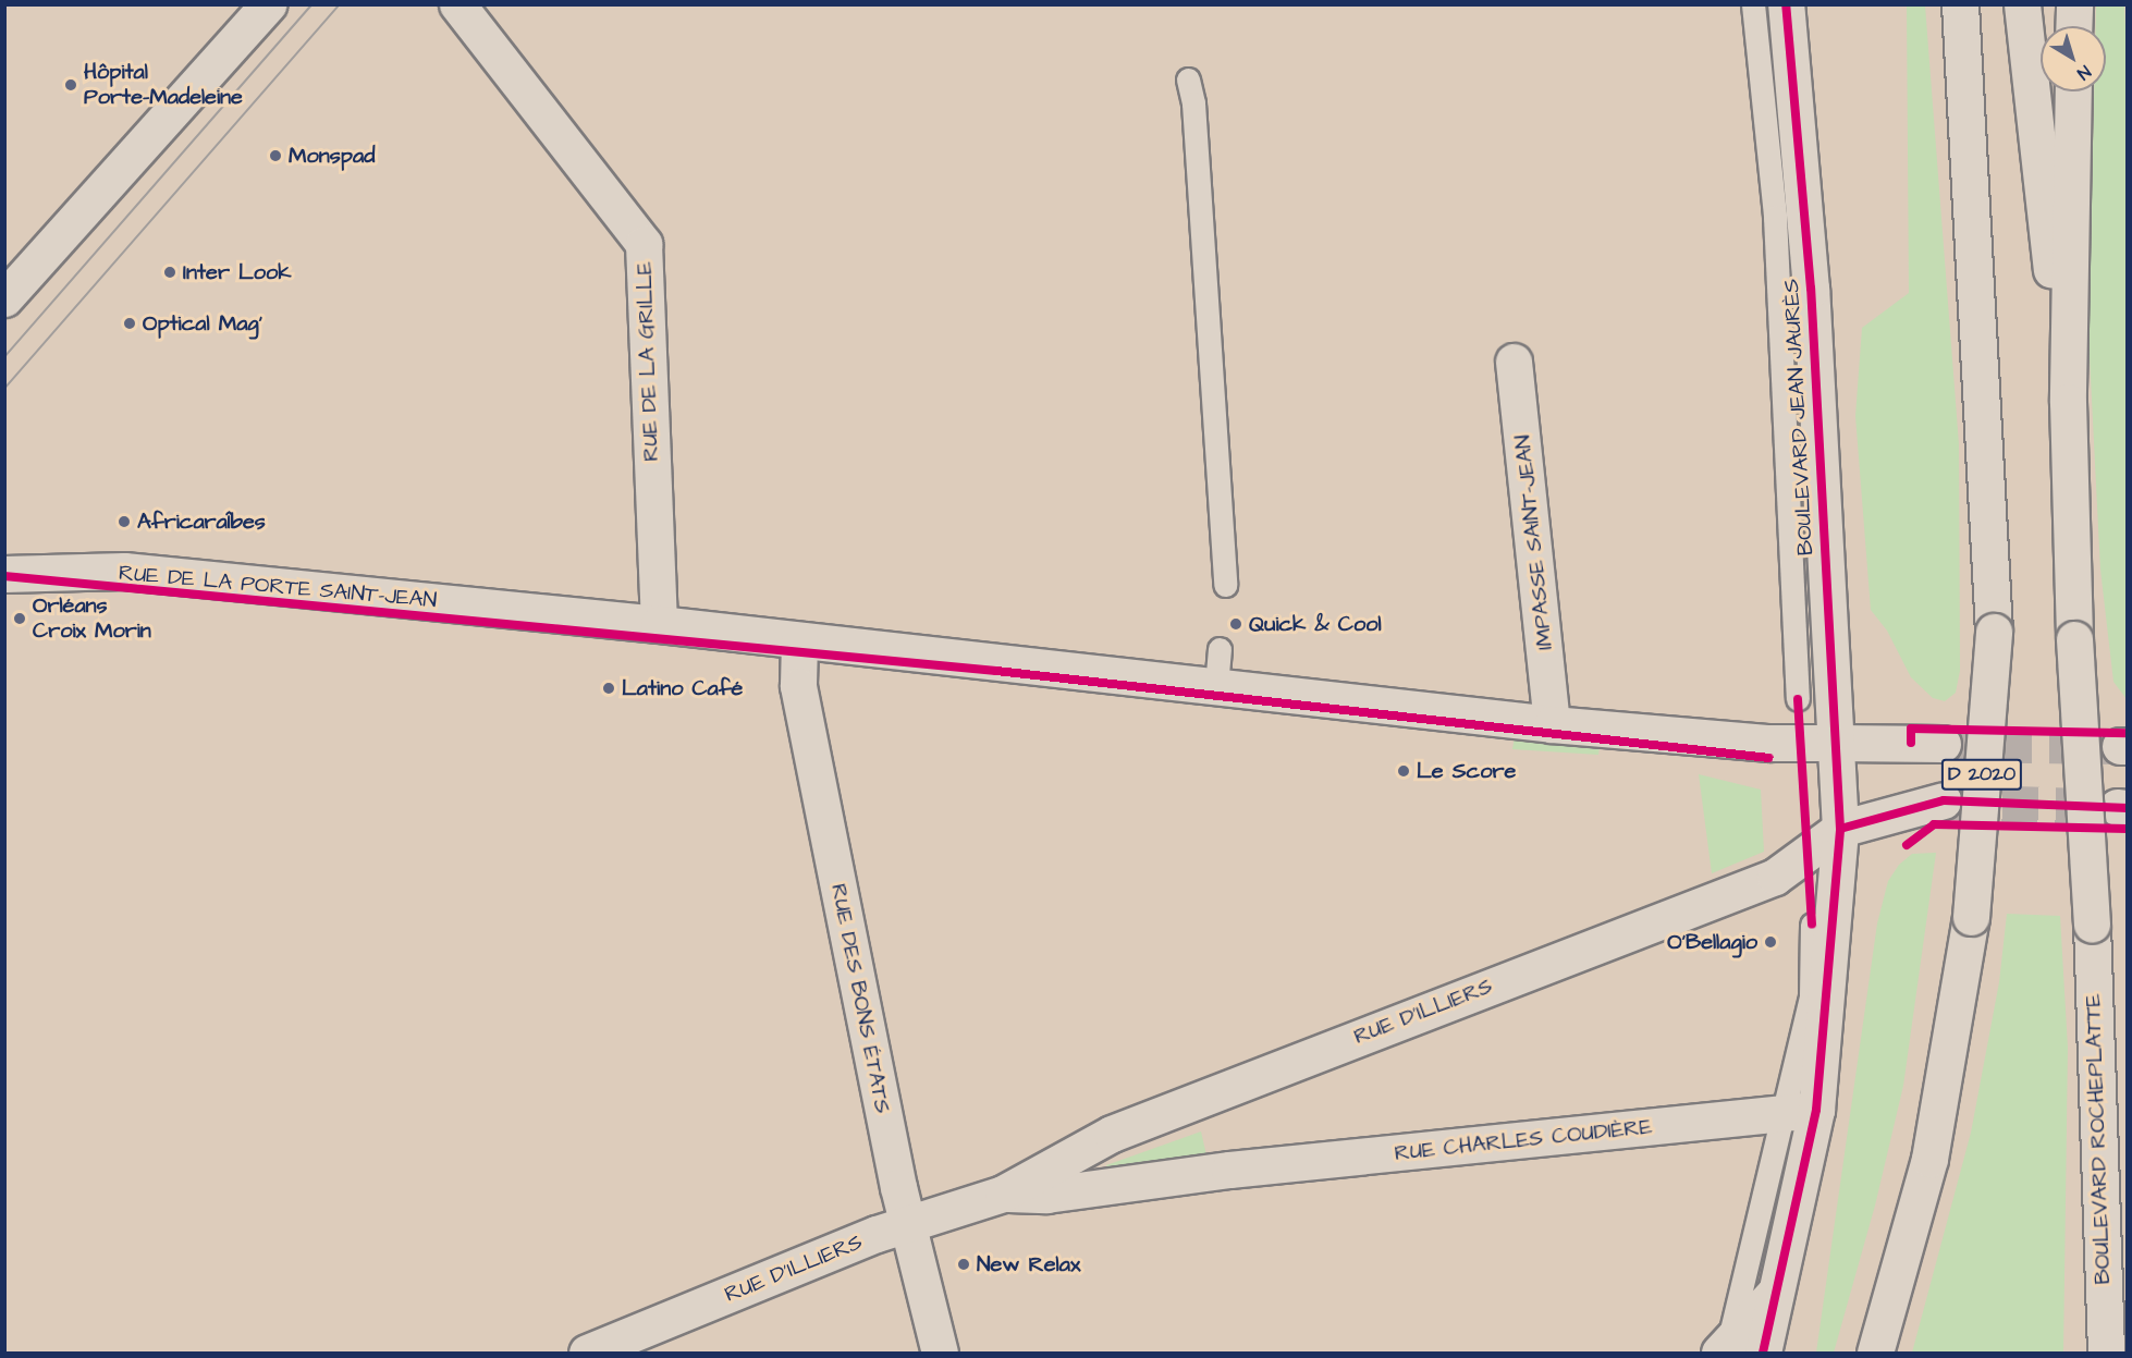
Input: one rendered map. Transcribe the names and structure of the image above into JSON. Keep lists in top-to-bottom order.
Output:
{
  "streets": {
    "street": [
      "RUE DE LA GRILLE",
      "BOULEVARD JEAN JAURÈS",
      "IMPASSE SAINT-JEAN",
      "RUE DE LA PORTE SAINT-JEAN",
      "D 2020",
      "RUE DES BONS ÉTATS",
      "RUE D'ILLIERS",
      "BOULEVARD ROCHEPLATTE",
      "RUE CHARLES COUDIÈRE"
    ]
  },
  "crossings": [
    ["RUE DE LA GRILLE", "RUE DE LA PORTE SAINT-JEAN"],
    ["BOULEVARD JEAN JAURÈS", "RUE DE LA PORTE SAINT-JEAN"],
    ["BOULEVARD JEAN JAURÈS", "RUE D'ILLIERS"],
    ["IMPASSE SAINT-JEAN", "RUE DE LA PORTE SAINT-JEAN"],
    ["RUE DE LA PORTE SAINT-JEAN", "RUE DES BONS ÉTATS"],
    ["RUE DES BONS ÉTATS", "RUE D'ILLIERS"],
    ["RUE D'ILLIERS", "RUE CHARLES COUDIÈRE"]
  ],
  "places": [
    "Hôpital Porte-Madeleine",
    "Monspad",
    "Inter Look",
    "Optical Mag'",
    "AfricaraÎbes",
    "Orléans Croix Morin",
    "Quick & Cool",
    "Latino Café",
    "Le Score",
    "O'Bellagio",
    "New Relax"
  ],
  "north": "bottom right"
}
